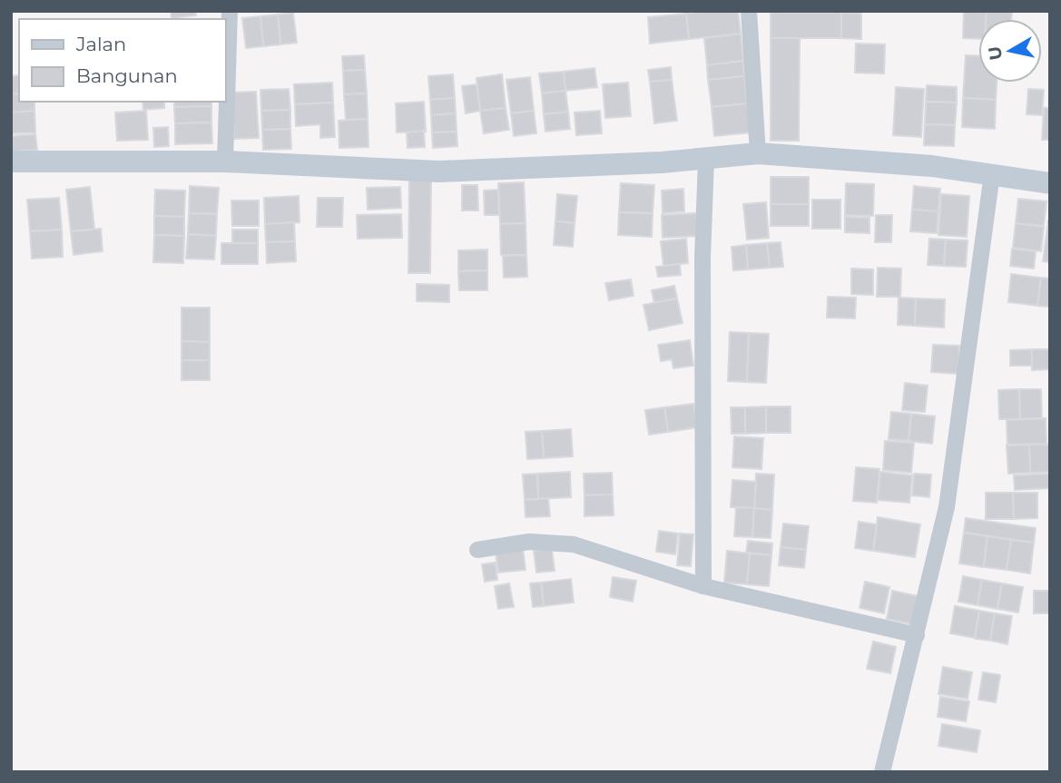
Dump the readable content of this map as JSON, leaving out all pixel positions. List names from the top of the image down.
{
  "legend": ["Jalan", "Bangunan"],
  "north": "left"
}
